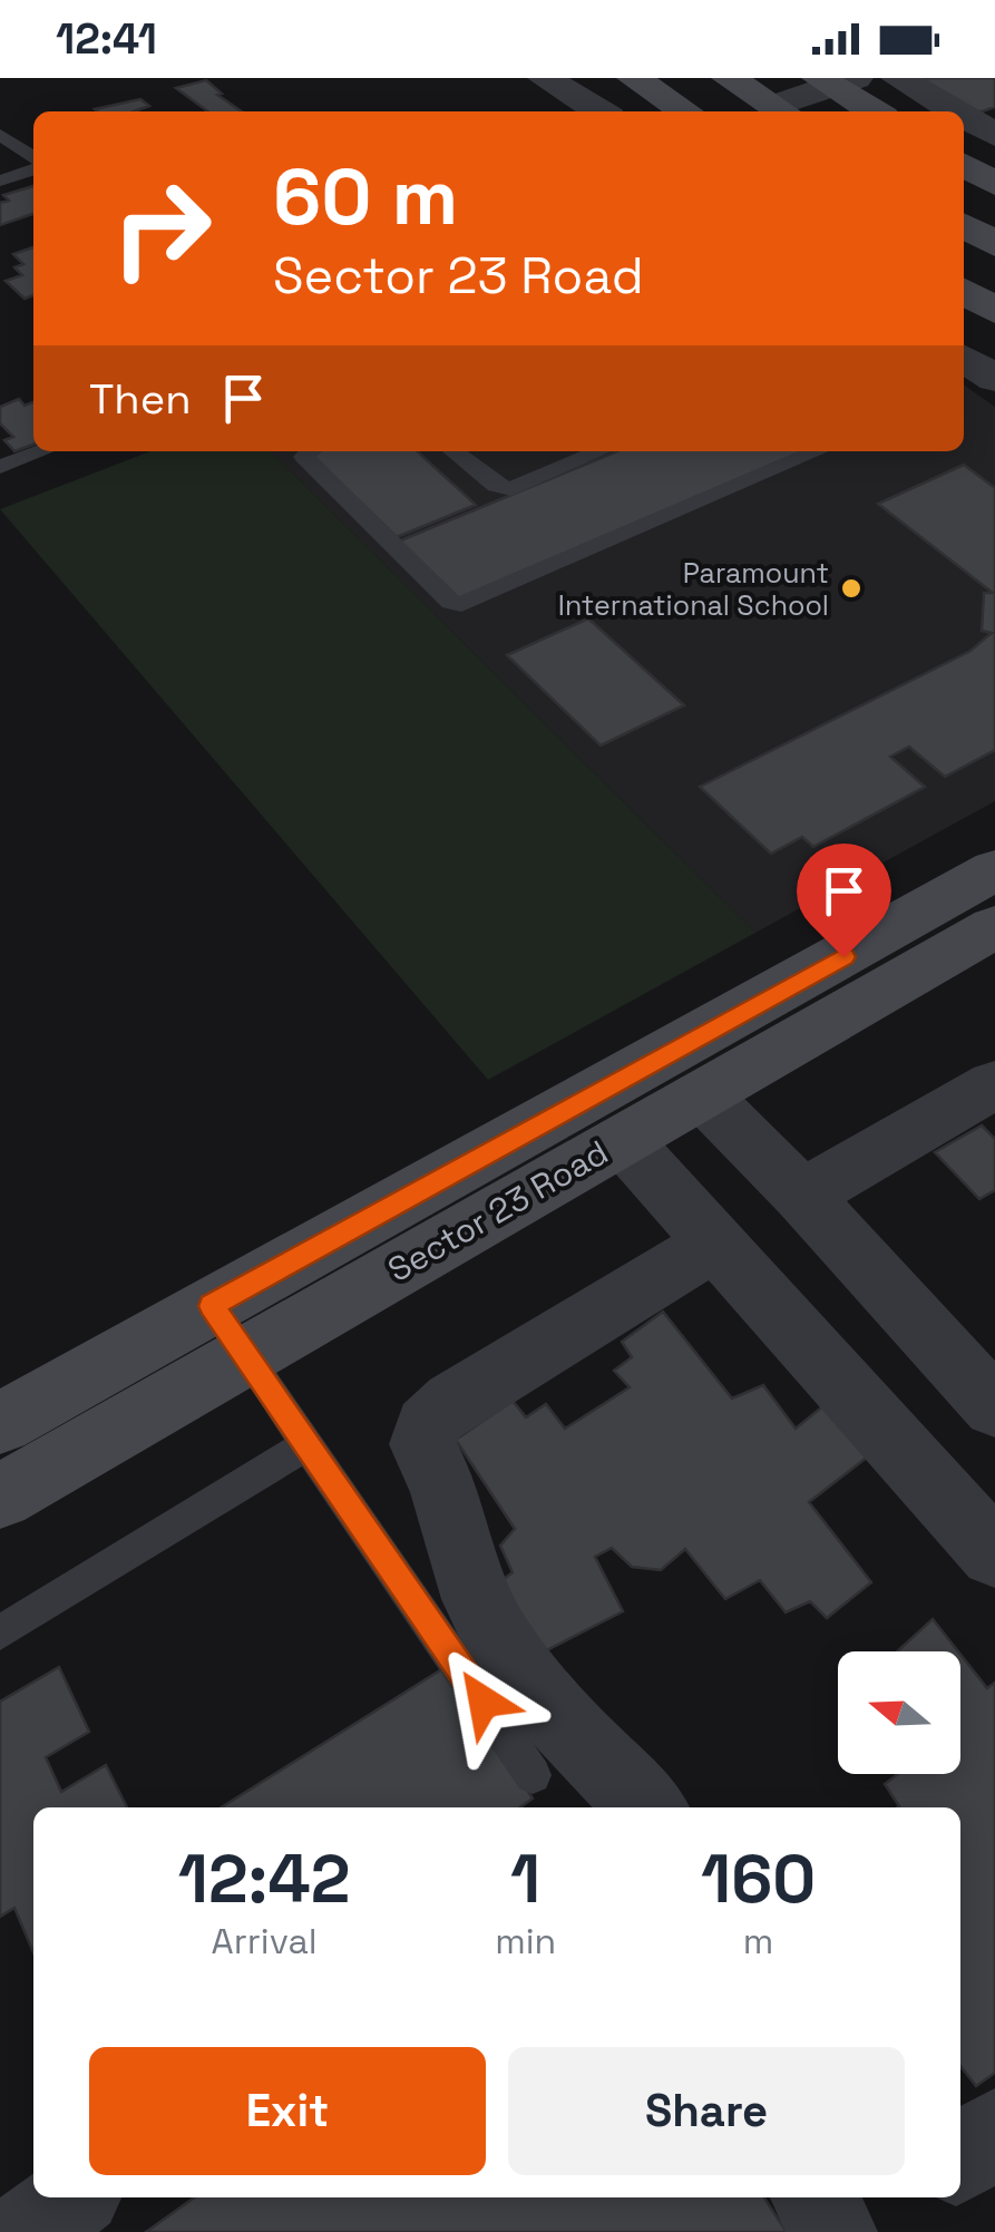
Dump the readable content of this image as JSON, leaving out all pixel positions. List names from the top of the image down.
{
  "streets": {
    "street": ["Sector 23 Road"]
  },
  "places": ["Paramount International School"],
  "north": "left",
  "page": {
    "status": "12:41",
    "turn": ["60 m", "Sector 23 Road"],
    "then": "Then",
    "eta": [
      "12:42",
      "Arrival",
      "1",
      "min",
      "160",
      "m"
    ],
    "buttons": ["Exit", "Share"]
  }
}
